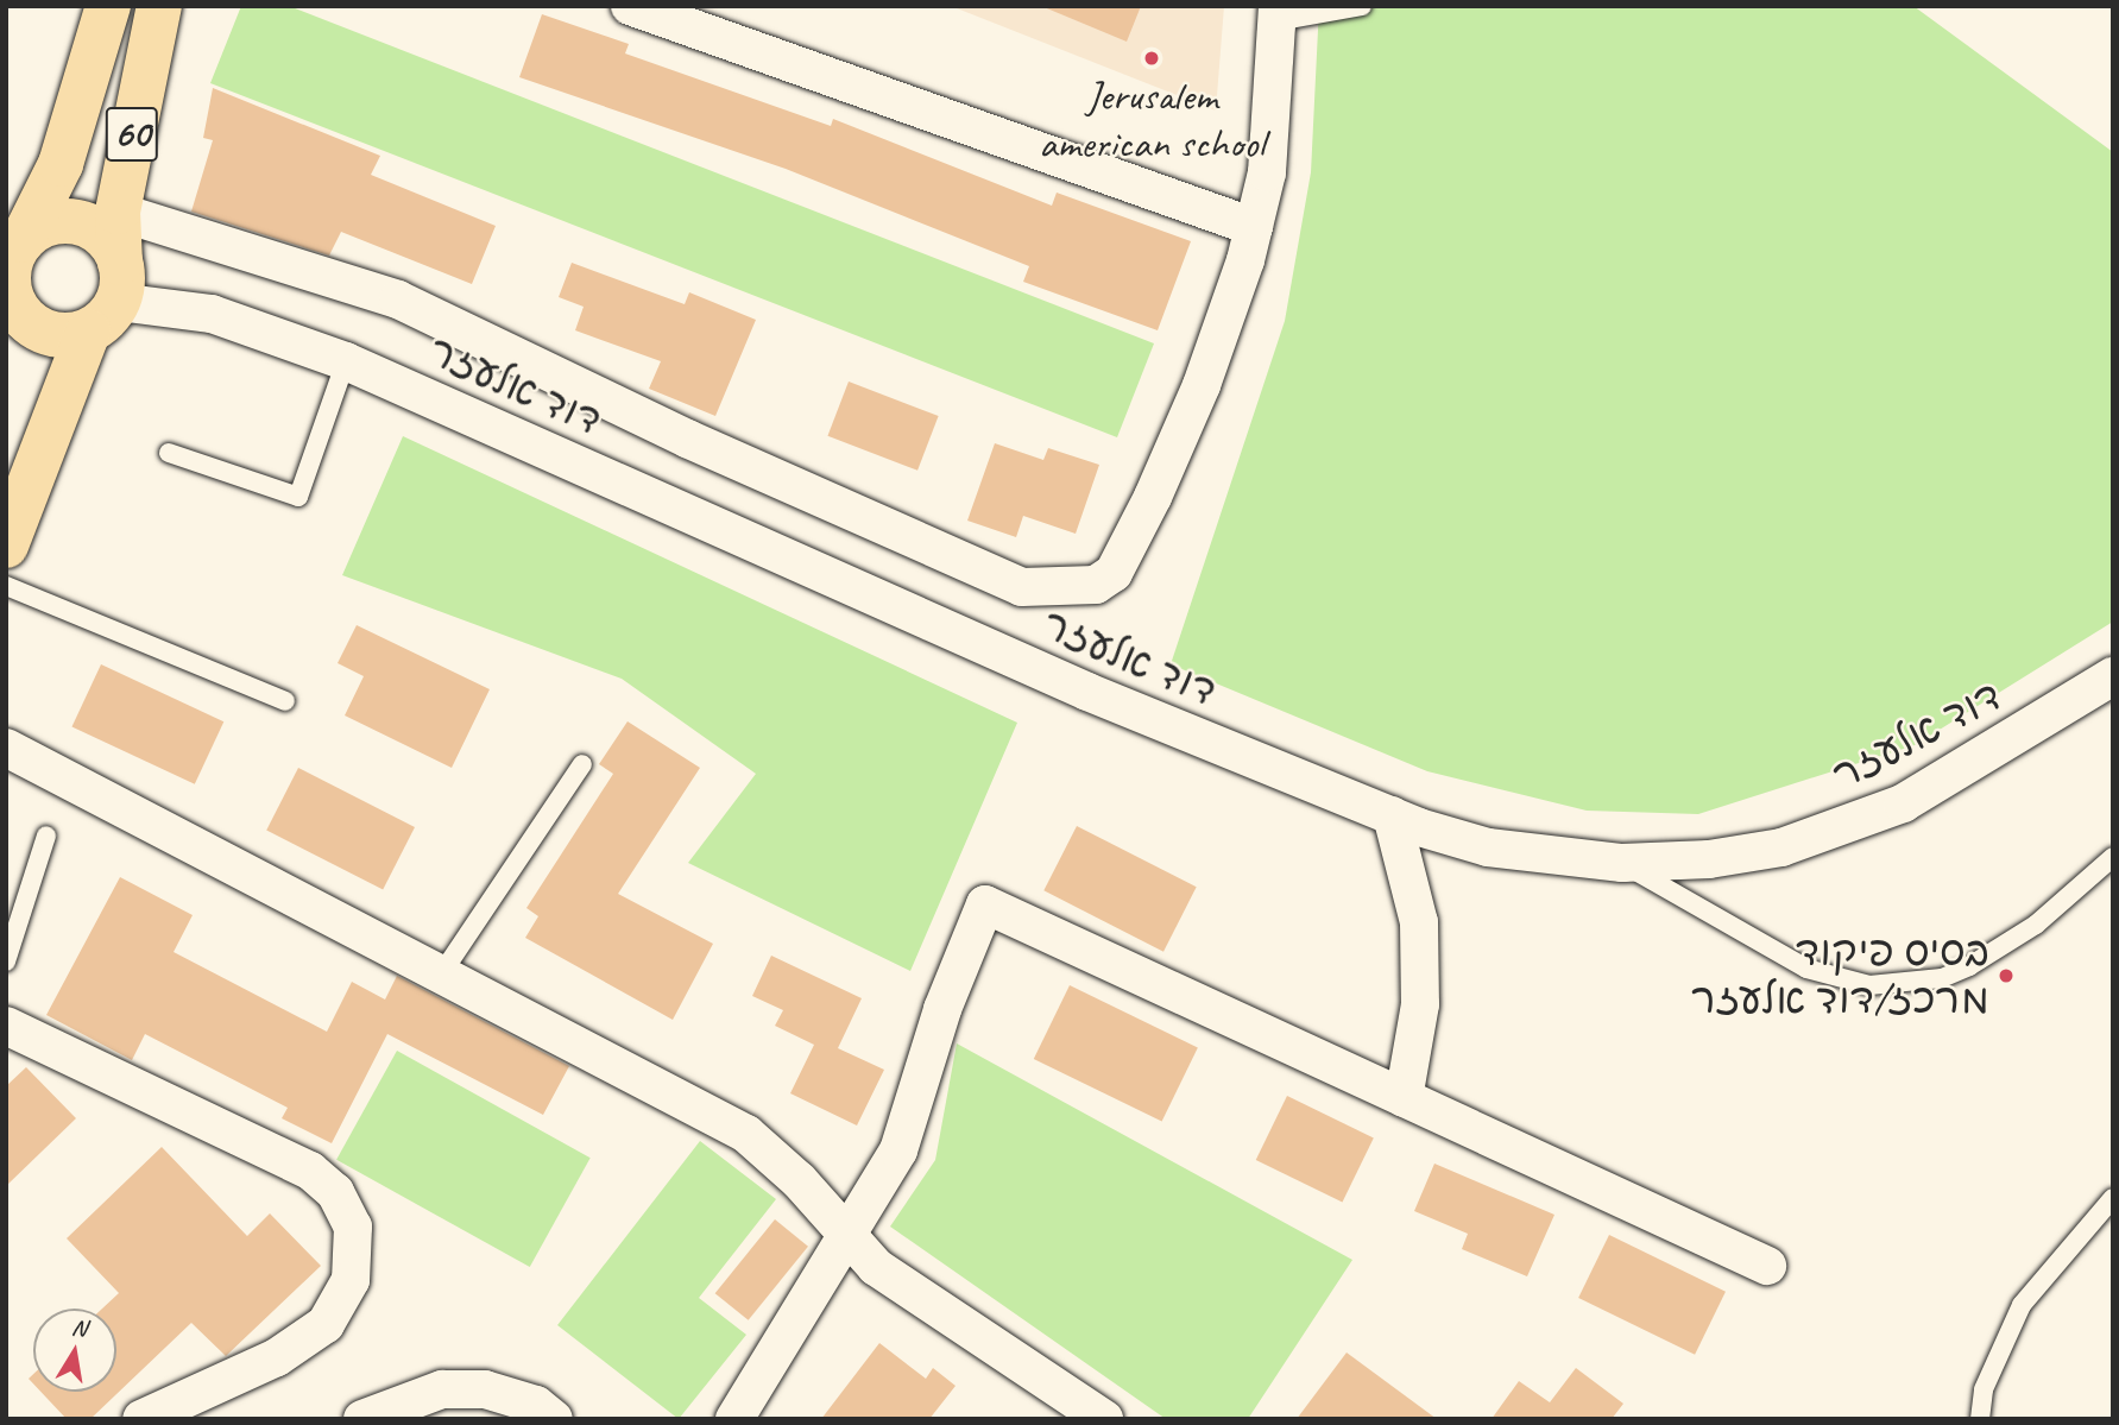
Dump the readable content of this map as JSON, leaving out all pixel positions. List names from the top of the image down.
{
  "streets": {
    "highway": ["60"],
    "street": ["דוד אלעזר"]
  },
  "crossings": [
    ["60", "דוד אלעזר"]
  ],
  "places": ["Jerusalem american school", "בסיס פיקוד מרכז/דוד אלעזר"],
  "north": "top"
}
